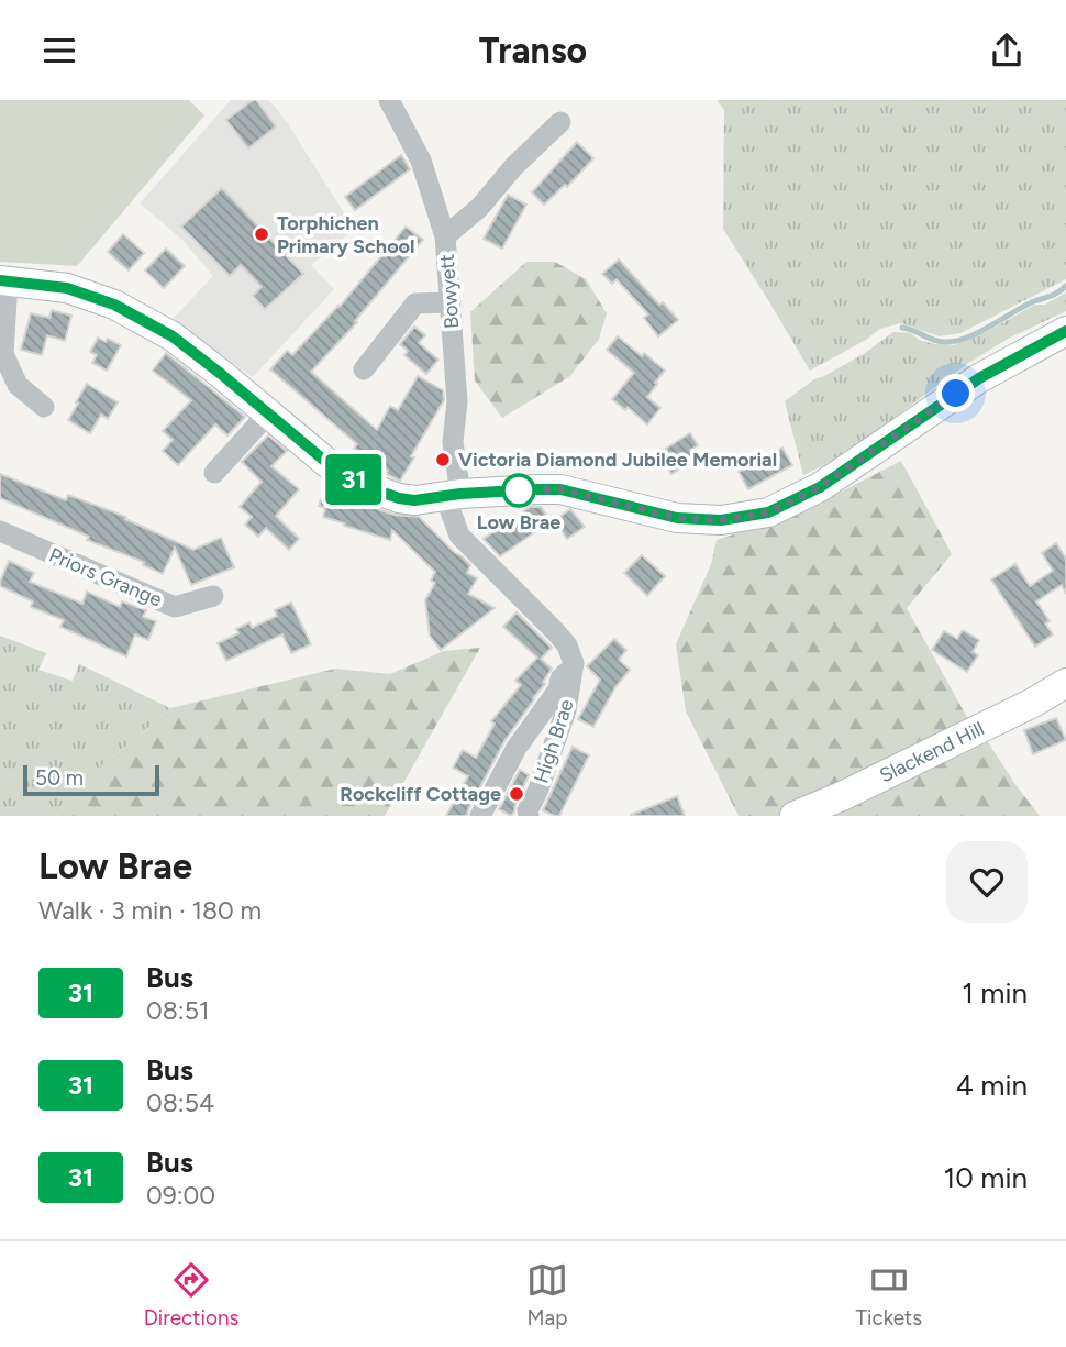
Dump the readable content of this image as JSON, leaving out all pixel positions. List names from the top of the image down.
{
  "streets": {
    "main road": ["Slackend Hill"],
    "street": ["Bowyett", "Priors Grange", "High Brae"]
  },
  "places": [
    "Torphichen Primary School",
    "Victoria Diamond Jubilee Memorial",
    "Low Brae",
    "Rockcliff Cottage"
  ],
  "lines": ["bus line 31"],
  "scale_bar": "50 m",
  "page": {
    "header": "Transo",
    "on_map": "31",
    "scale": "50 m",
    "heading": ["Low Brae", "Walk · 3 min · 180 m"],
    "list": [
      {
        "mark": "31",
        "name": "Bus",
        "note": "08:51",
        "value": "1 min"
      },
      {
        "mark": "31",
        "name": "Bus",
        "note": "08:54",
        "value": "4 min"
      },
      {
        "mark": "31",
        "name": "Bus",
        "note": "09:00",
        "value": "10 min"
      }
    ],
    "tabs": ["Directions", "Map", "Tickets"]
  }
}
